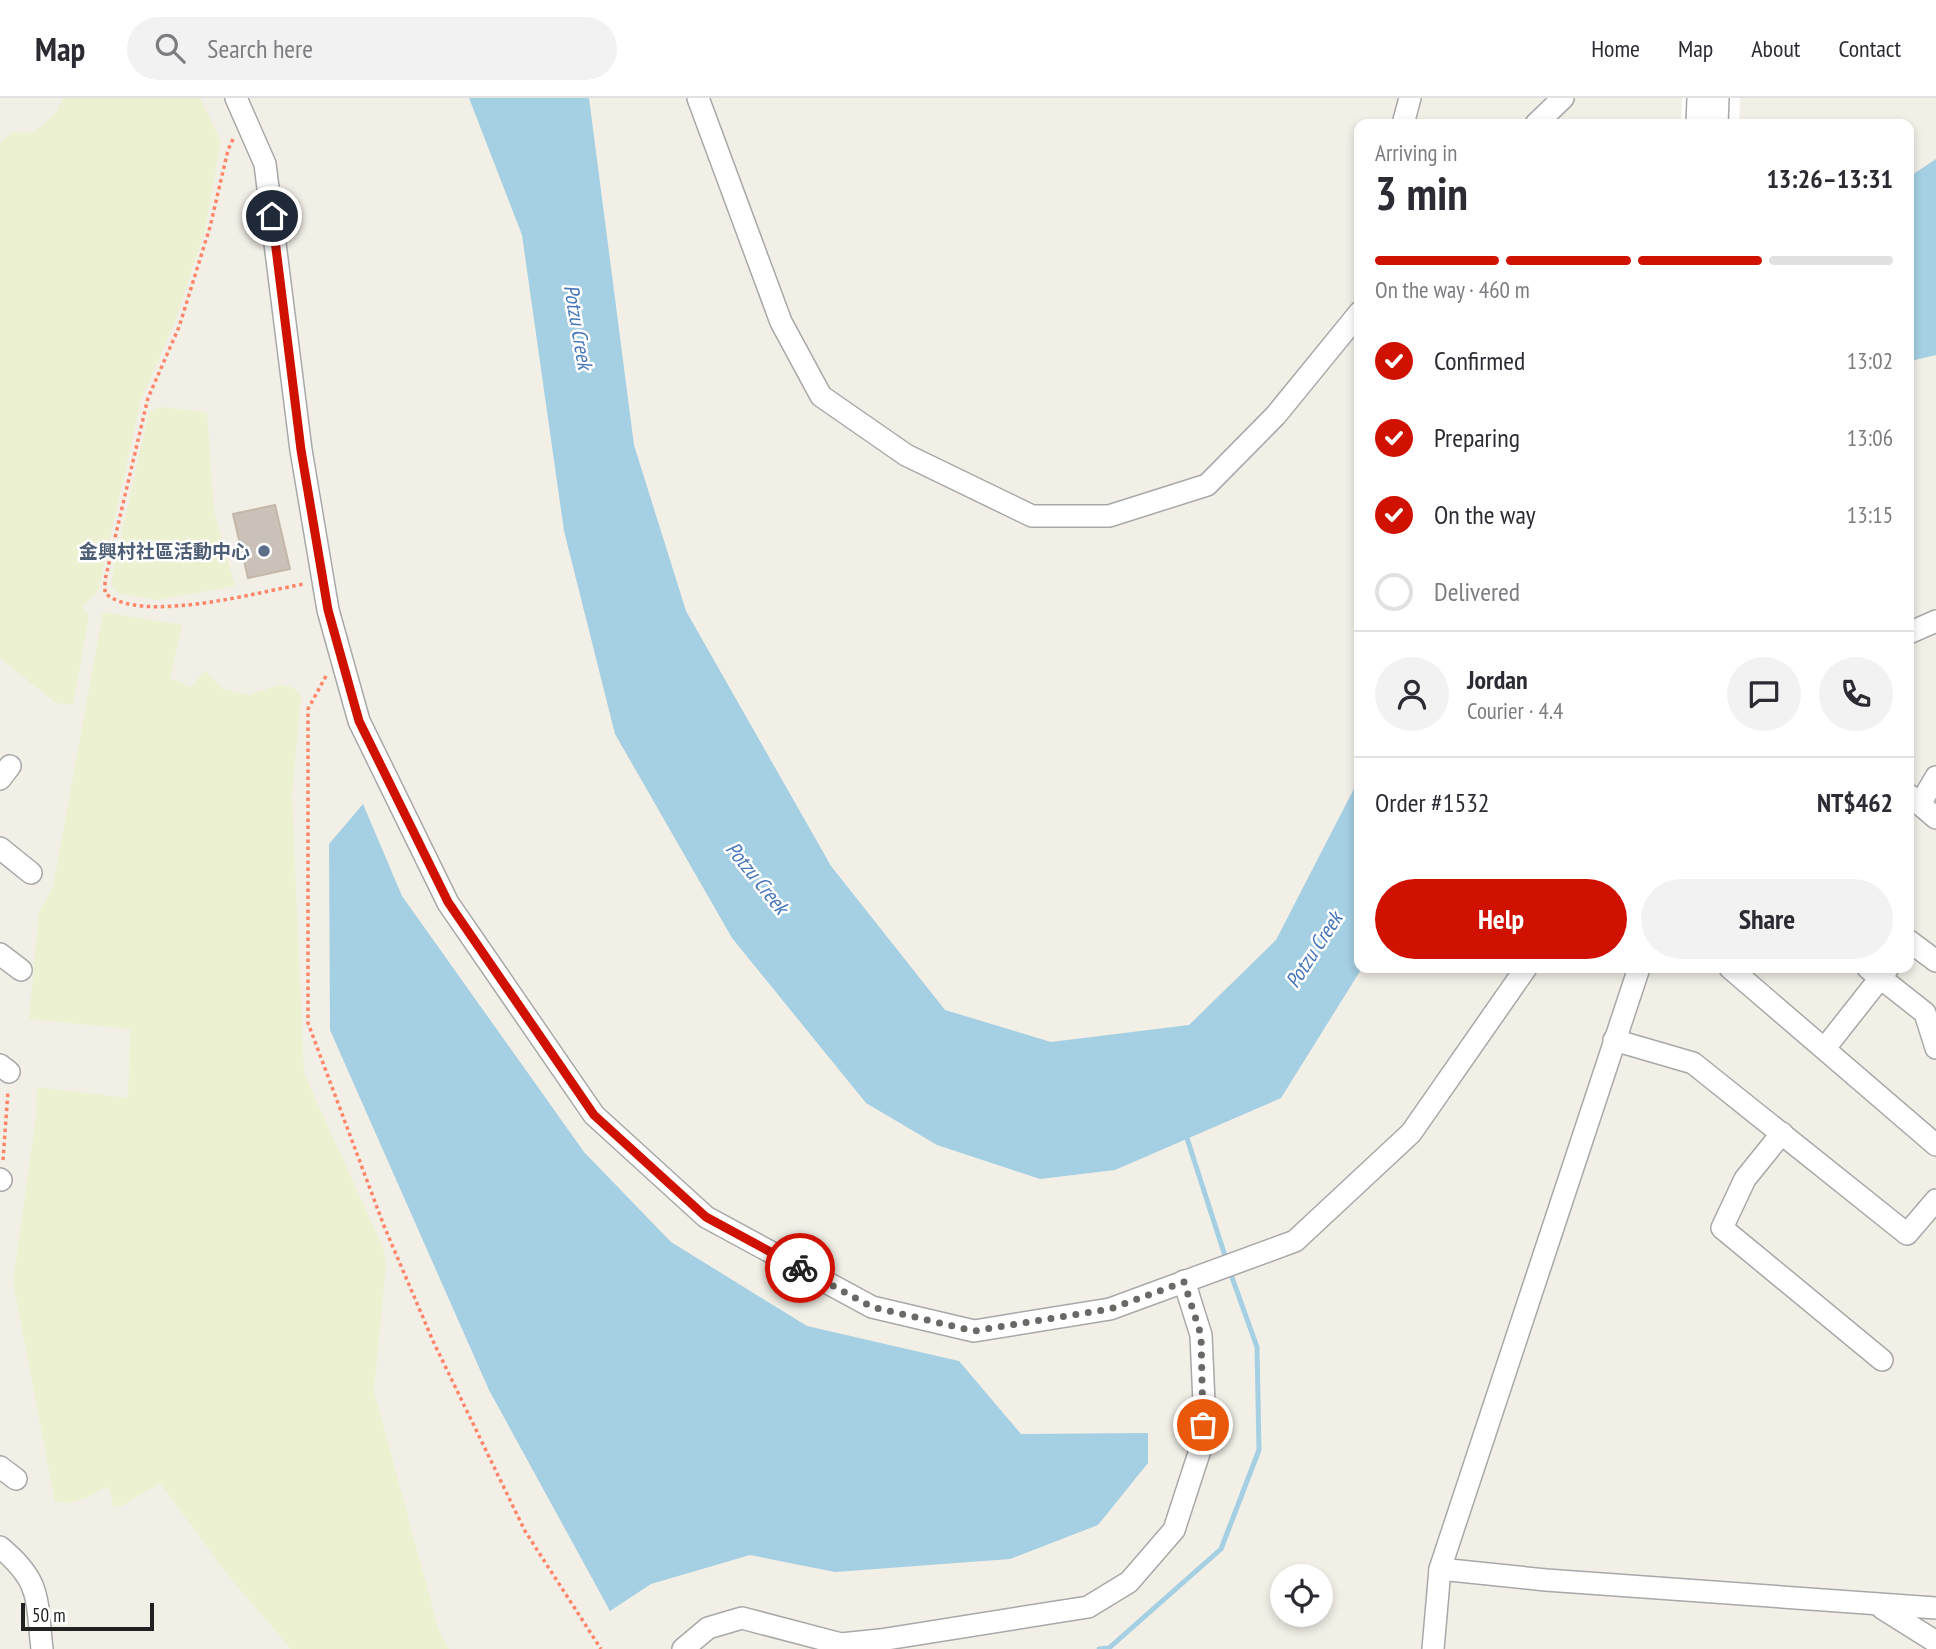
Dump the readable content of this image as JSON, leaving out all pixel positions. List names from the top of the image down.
{
  "water": ["Potzu Creek"],
  "places": ["金興村社區活動中心"],
  "scale_bar": "50 m",
  "page": {
    "header": "Map",
    "search": "Search here",
    "nav": [
      "Home",
      "Map",
      "About",
      "Contact"
    ],
    "heading": ["3 min", "Arriving in", "13:26–13:31"],
    "panel": [
      "Jordan",
      "Courier · 4.4",
      "Order #1532",
      "NT$462"
    ],
    "bar": "On the way · 460 m",
    "list": [
      ["Confirmed", "13:02"],
      ["Preparing", "13:06"],
      ["On the way", "13:15"],
      "Delivered"
    ],
    "buttons": ["Help", "Share"],
    "scale": "50 m"
  }
}
